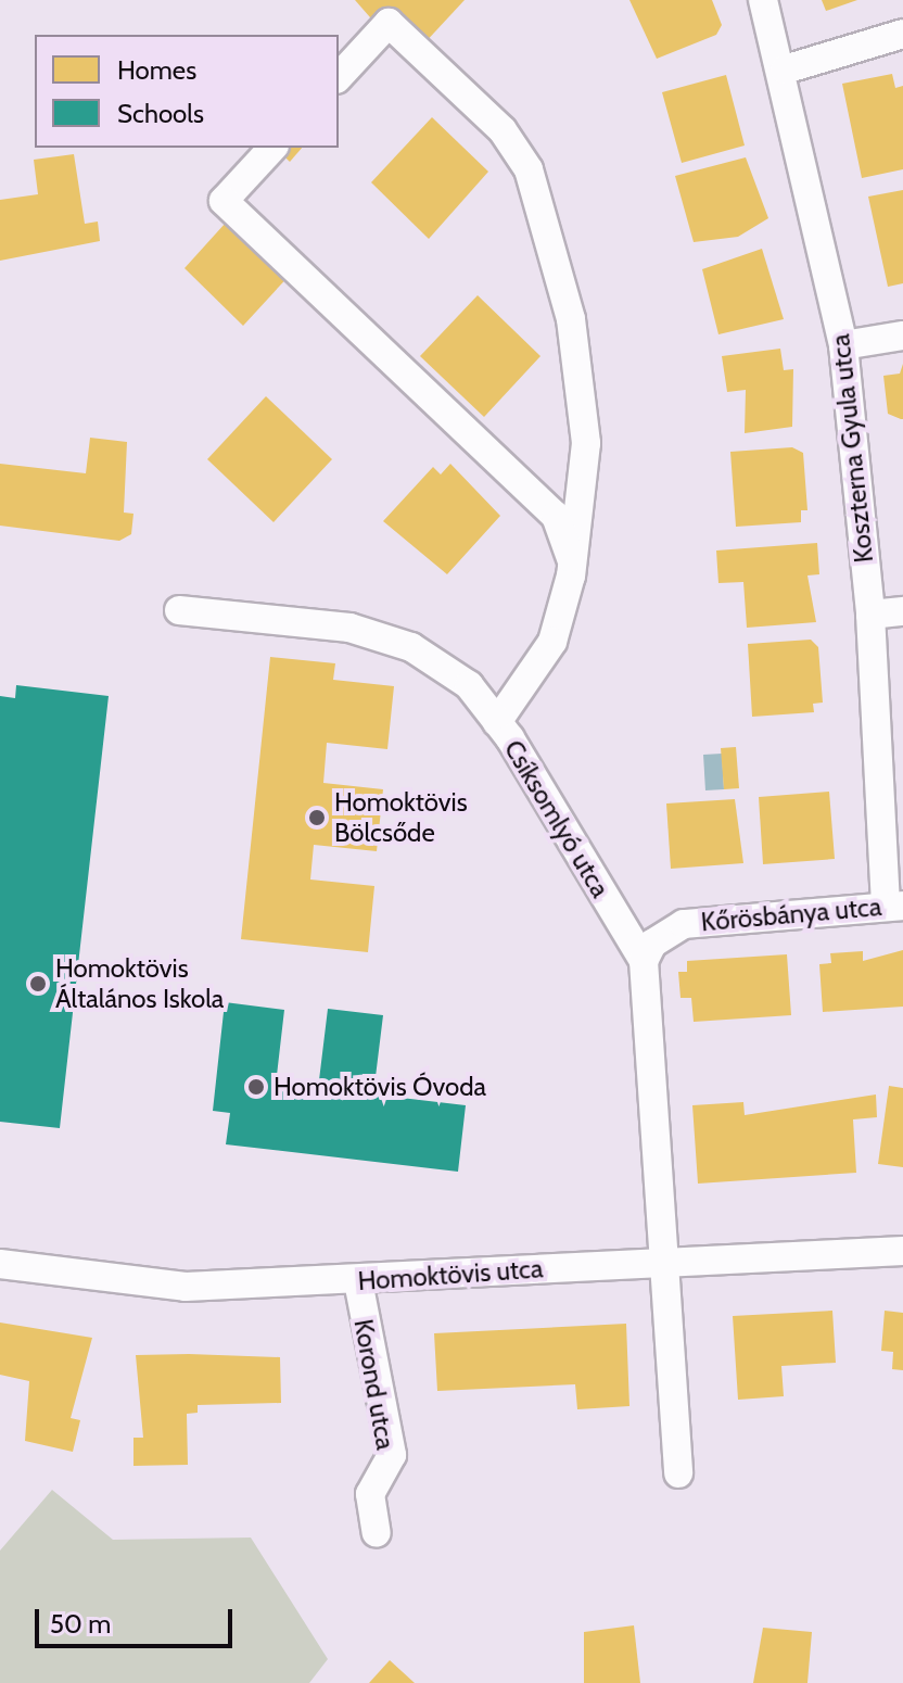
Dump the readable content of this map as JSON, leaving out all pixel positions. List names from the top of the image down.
{
  "streets": {
    "street": [
      "Koszterna Gyula utca",
      "Csíksomlyó utca",
      "Kőrösbánya utca",
      "Homoktövis utca",
      "Korond utca"
    ]
  },
  "crossings": [
    ["Koszterna Gyula utca", "Kőrösbánya utca"],
    ["Csíksomlyó utca", "Kőrösbánya utca"],
    ["Csíksomlyó utca", "Homoktövis utca"],
    ["Homoktövis utca", "Korond utca"]
  ],
  "places": ["Homoktövis Bölcsőde", "Homoktövis Általános Iskola", "Homoktövis Óvoda"],
  "legend": ["Homes", "Schools"],
  "scale_bar": "50 m"
}
